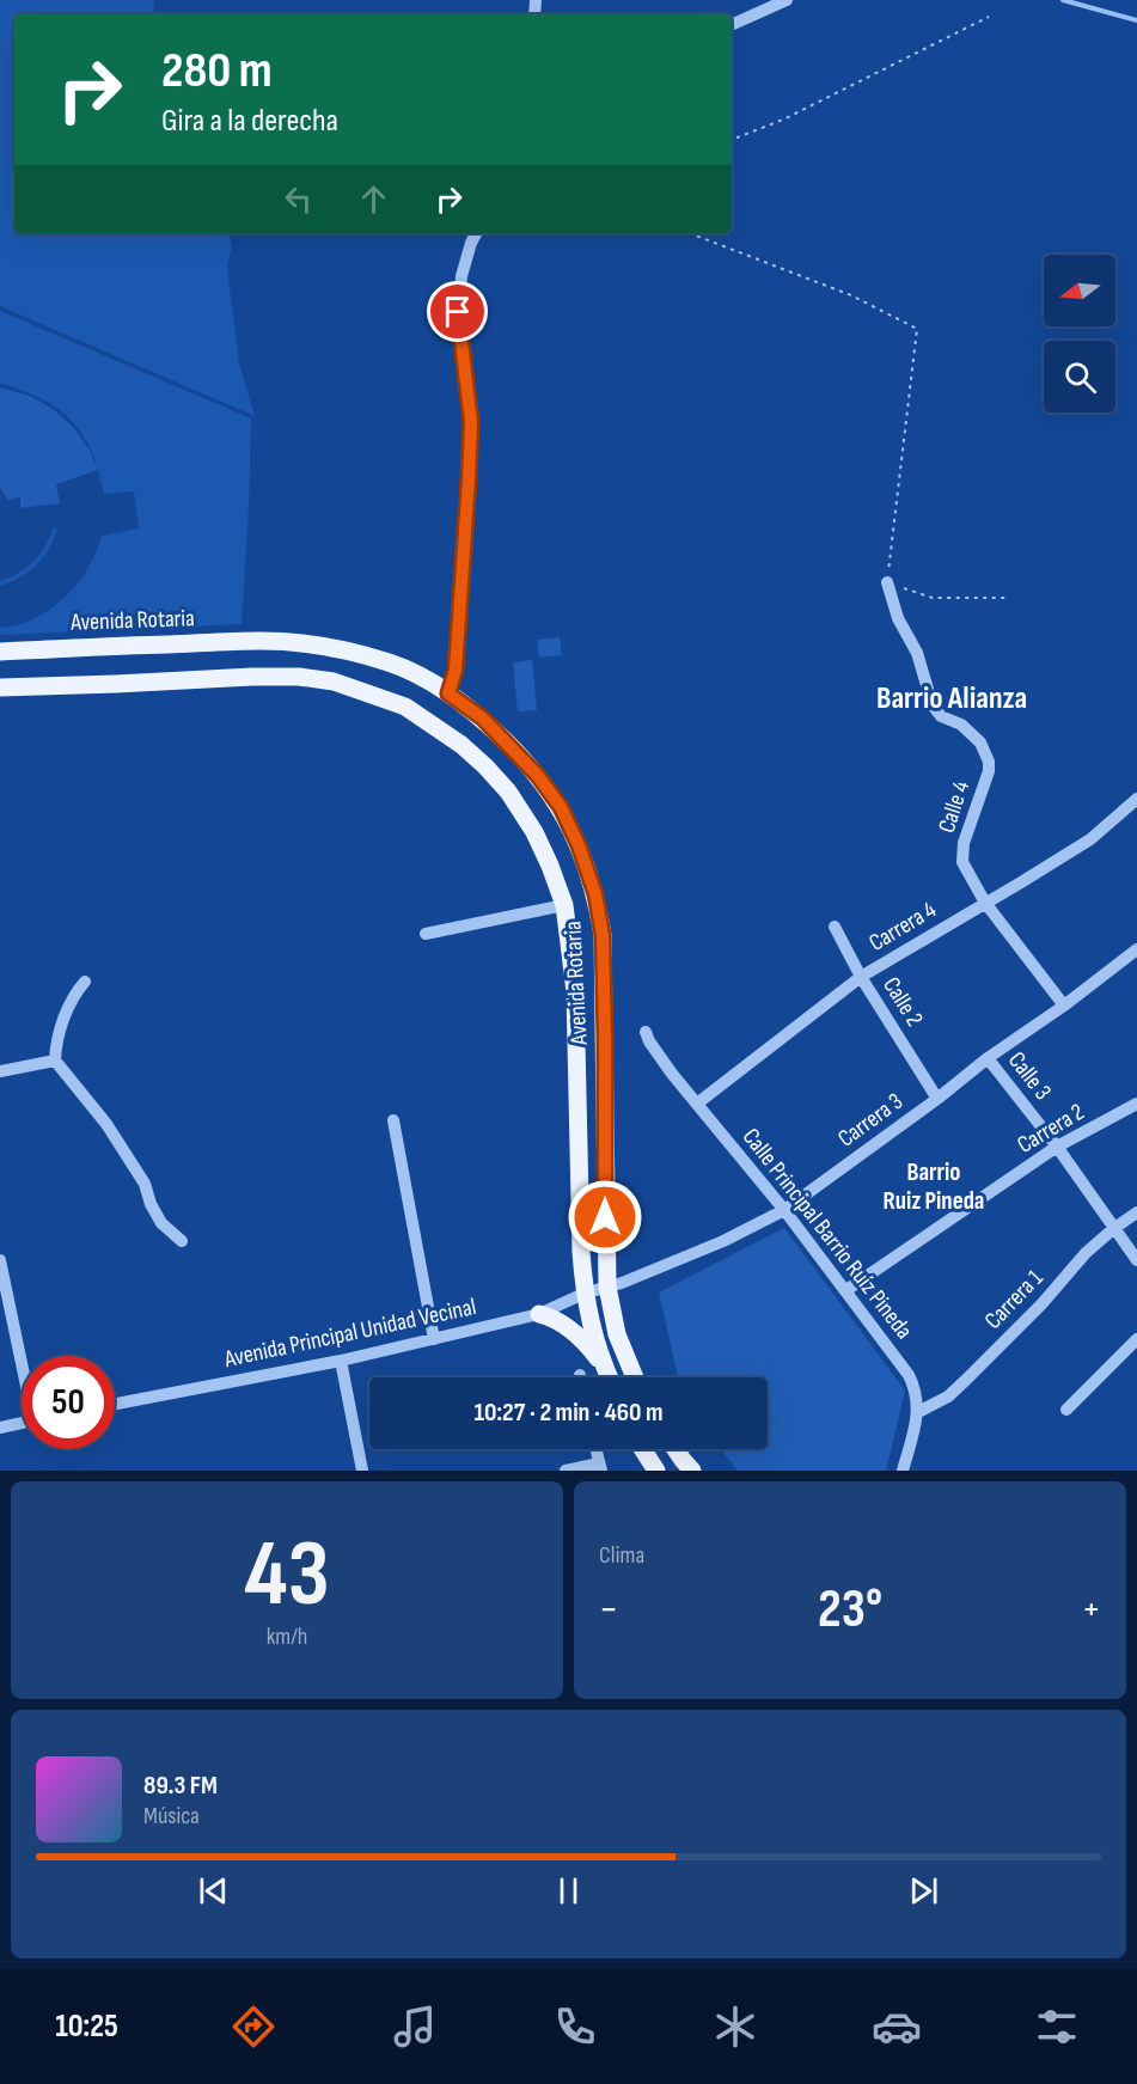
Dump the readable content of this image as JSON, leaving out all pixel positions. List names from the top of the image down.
{
  "streets": {
    "main road": ["Avenida Rotaria"],
    "street": [
      "Calle 4",
      "Carrera 4",
      "Calle 2",
      "Calle 3",
      "Carrera 3",
      "Carrera 2",
      "Calle Principal Barrio Ruíz Pineda",
      "Carrera 1",
      "Avenida Principal Unidad Vecinal"
    ]
  },
  "crossings": [
    ["Avenida Rotaria", "Carrera 3"],
    ["Avenida Rotaria", "Avenida Principal Unidad Vecinal"],
    ["Calle 4", "Carrera 4"],
    ["Calle 4", "Carrera 3"],
    ["Carrera 4", "Calle 2"],
    ["Carrera 4", "Calle Principal Barrio Ruíz Pineda"],
    ["Calle 2", "Carrera 3"],
    ["Calle 3", "Carrera 3"],
    ["Calle 3", "Carrera 2"],
    ["Calle 3", "Carrera 1"],
    ["Carrera 3", "Calle Principal Barrio Ruíz Pineda"],
    ["Carrera 3", "Avenida Principal Unidad Vecinal"],
    ["Carrera 2", "Calle Principal Barrio Ruíz Pineda"],
    ["Calle Principal Barrio Ruíz Pineda", "Carrera 1"]
  ],
  "districts": ["Barrio Alianza", "Barrio Ruiz Pineda"],
  "north": "left",
  "page": {
    "turn": ["280 m", "Gira a la derecha"],
    "limit": "50",
    "trip": "10:27 · 2 min · 460 m",
    "tile": [
      ["43", "km/h"],
      "Clima"
    ],
    "heat": ["−", "23°", "+"],
    "song": ["89.3 FM", "Música"],
    "tabs": "10:25"
  }
}
